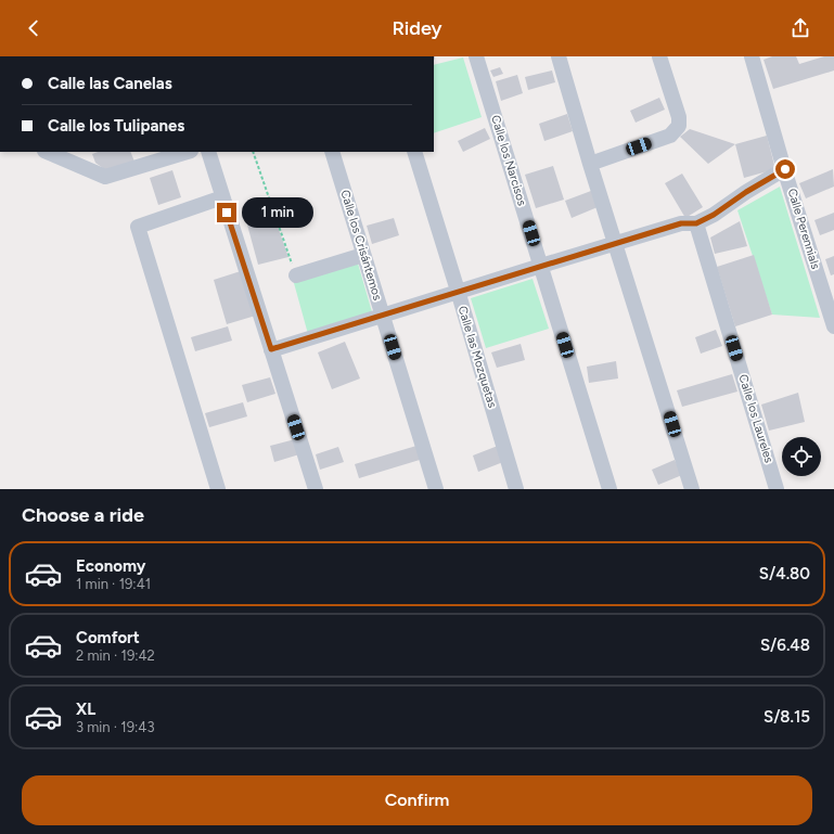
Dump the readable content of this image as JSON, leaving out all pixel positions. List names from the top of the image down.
{
  "streets": {
    "street": [
      "Calle los Narcisos",
      "Calle Perennials",
      "Calle los Crisántemos",
      "Calle las Mozquetas",
      "Calle los Laureles"
    ]
  },
  "page": {
    "header": "Ridey",
    "banner": ["Calle las Canelas", "Calle los Tulipanes"],
    "bubble": "1 min",
    "heading": "Choose a ride",
    "list": [
      {
        "name": "Economy",
        "note": "1 min · 19:41",
        "value": "S/4.80"
      },
      {
        "name": "Comfort",
        "note": "2 min · 19:42",
        "value": "S/6.48"
      },
      {
        "name": "XL",
        "note": "3 min · 19:43",
        "value": "S/8.15"
      }
    ],
    "buttons": "Confirm"
  }
}
